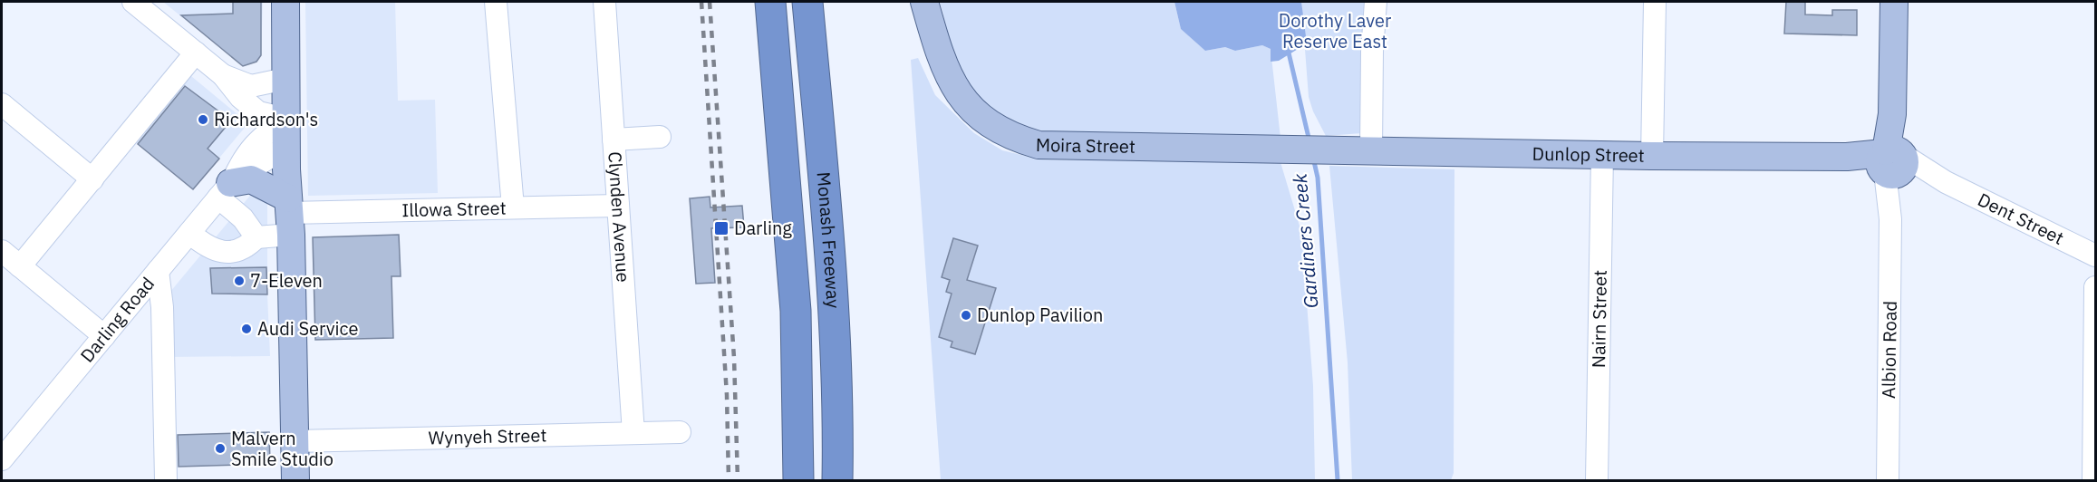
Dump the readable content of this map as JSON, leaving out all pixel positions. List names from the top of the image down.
{
  "streets": {
    "highway": ["Monash Freeway"],
    "main road": ["Moira Street", "Dunlop Street", "Albion Road"],
    "street": [
      "Illowa Street",
      "Clynden Avenue",
      "Dent Street",
      "Nairn Street",
      "Darling Road",
      "Wynyeh Street"
    ]
  },
  "crossings": [
    ["Moira Street", "Dunlop Street"],
    ["Dunlop Street", "Dent Street"],
    ["Dunlop Street", "Nairn Street"],
    ["Dunlop Street", "Albion Road"],
    ["Illowa Street", "Clynden Avenue"],
    ["Clynden Avenue", "Wynyeh Street"],
    ["Dent Street", "Albion Road"]
  ],
  "water": ["Gardiners Creek"],
  "parks": ["Dorothy Laver Reserve East"],
  "places": {
    "other": [
      "Richardson's",
      "7-Eleven",
      "Dunlop Pavilion",
      "Audi Service",
      "Malvern Smile Studio"
    ],
    "transit": ["Darling"]
  }
}
